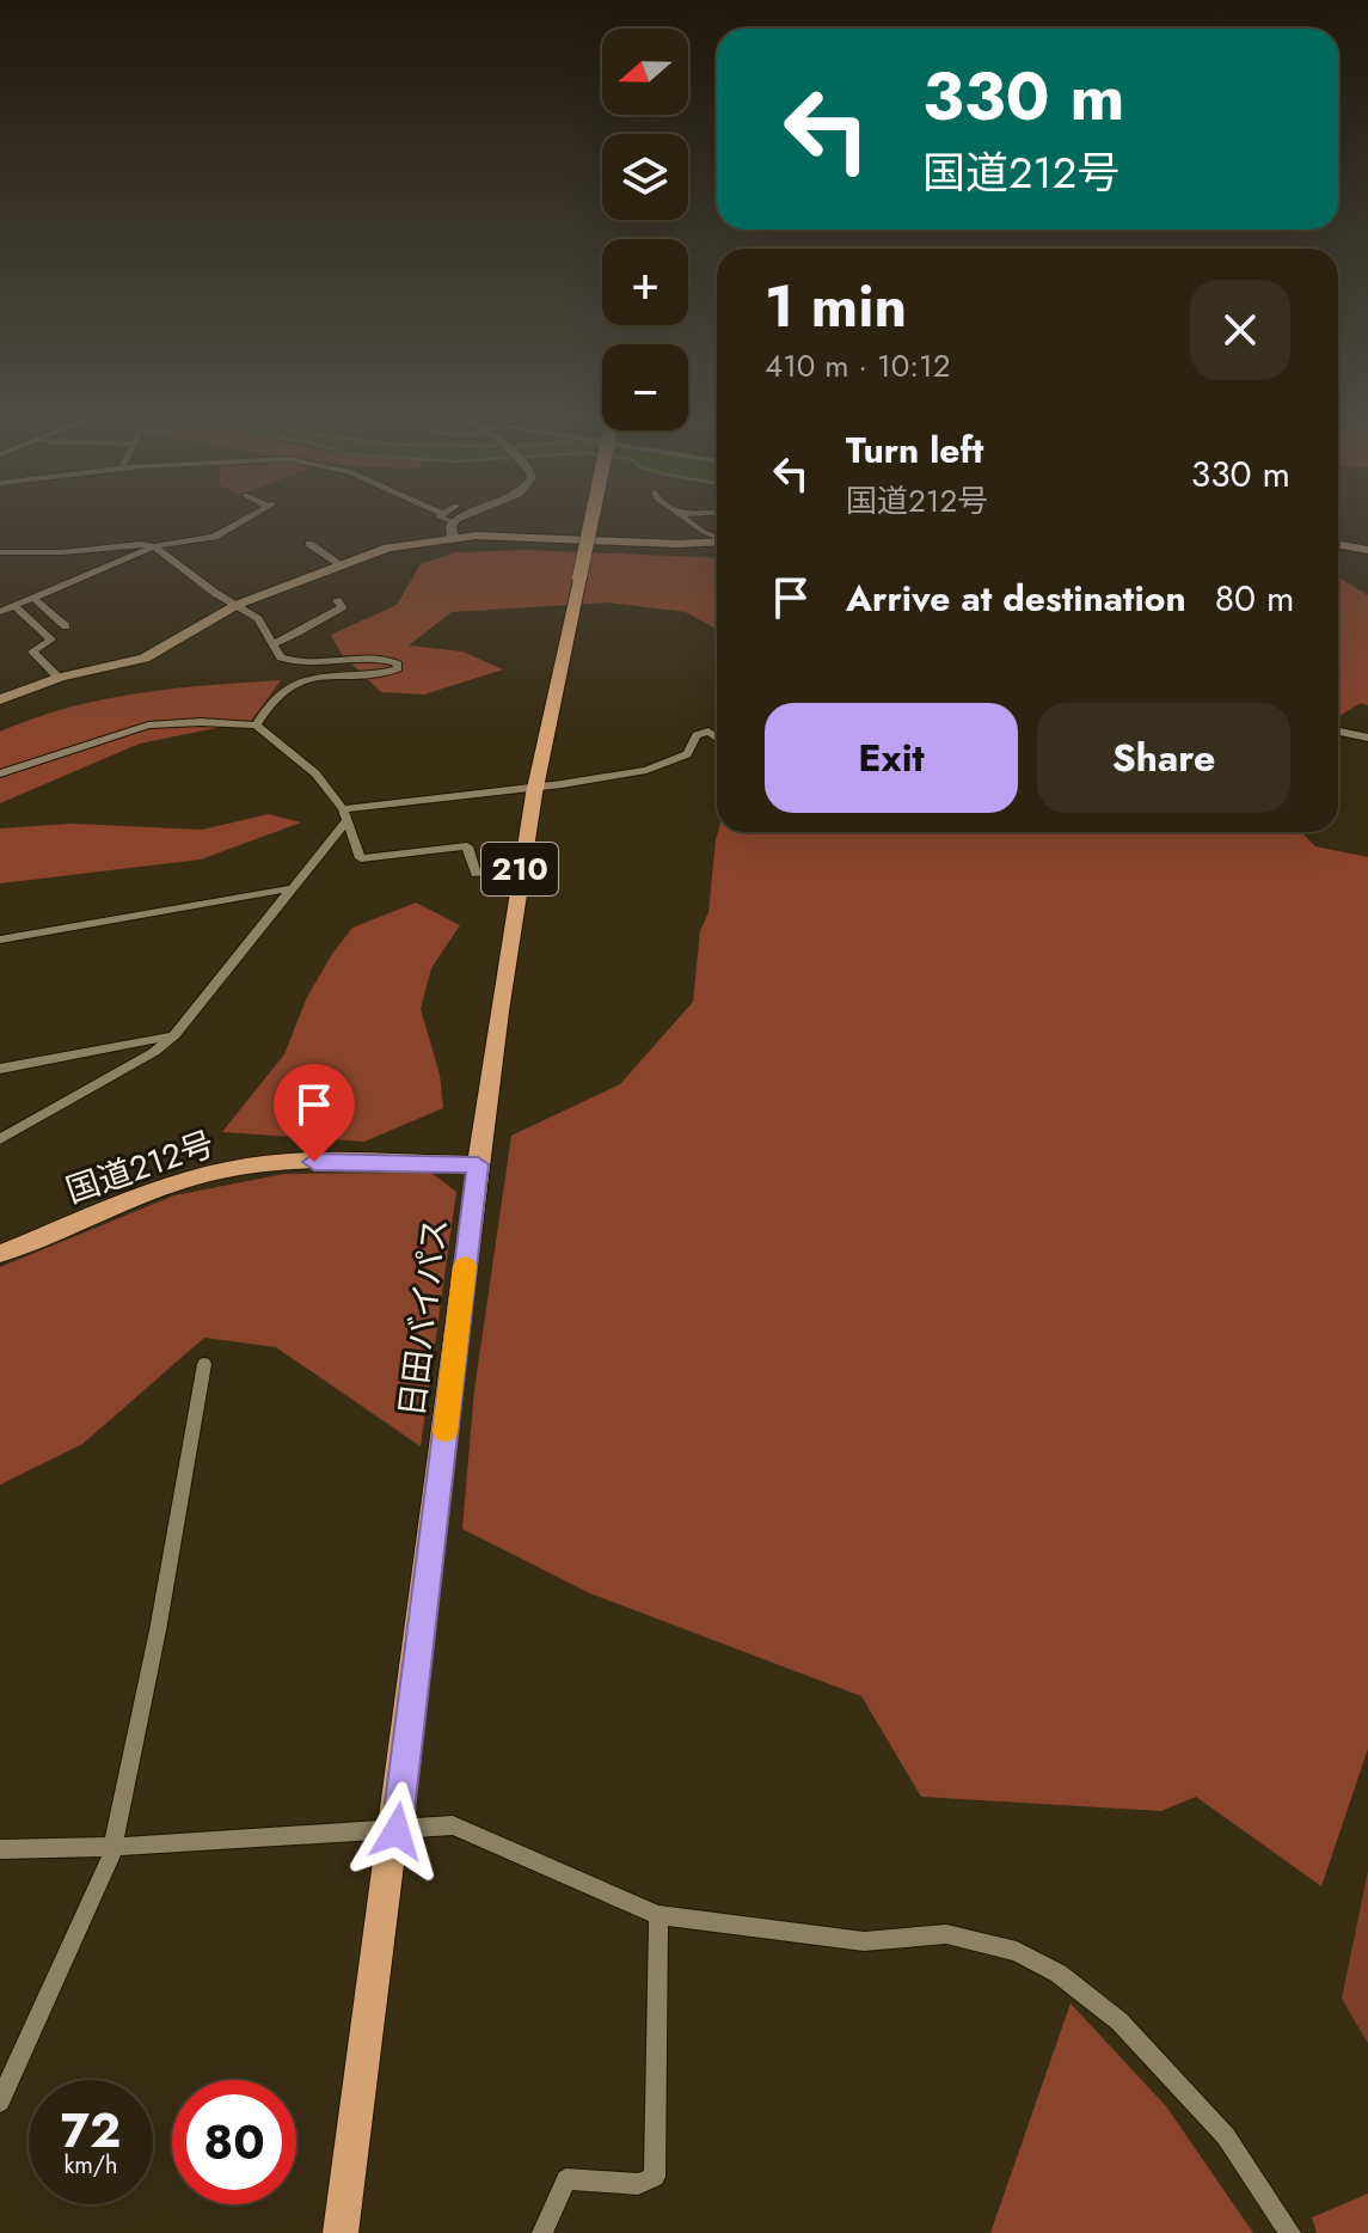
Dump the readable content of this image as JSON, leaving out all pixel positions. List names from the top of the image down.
{
  "streets": {
    "highway": ["210", "国道212号", "日田バイパス"]
  },
  "crossings": [
    ["国道212号", "日田バイパス"]
  ],
  "north": "left",
  "page": {
    "map_buttons": ["+", "−"],
    "turn": ["330 m", "国道212号"],
    "heading": ["1 min", "410 m · 10:12"],
    "list": [
      {
        "name": "Turn left",
        "note": "国道212号",
        "value": "330 m"
      },
      {
        "name": "Arrive at destination",
        "value": "80 m"
      }
    ],
    "buttons": ["Exit", "Share"],
    "speed": "72 km/h",
    "limit": "80"
  }
}
